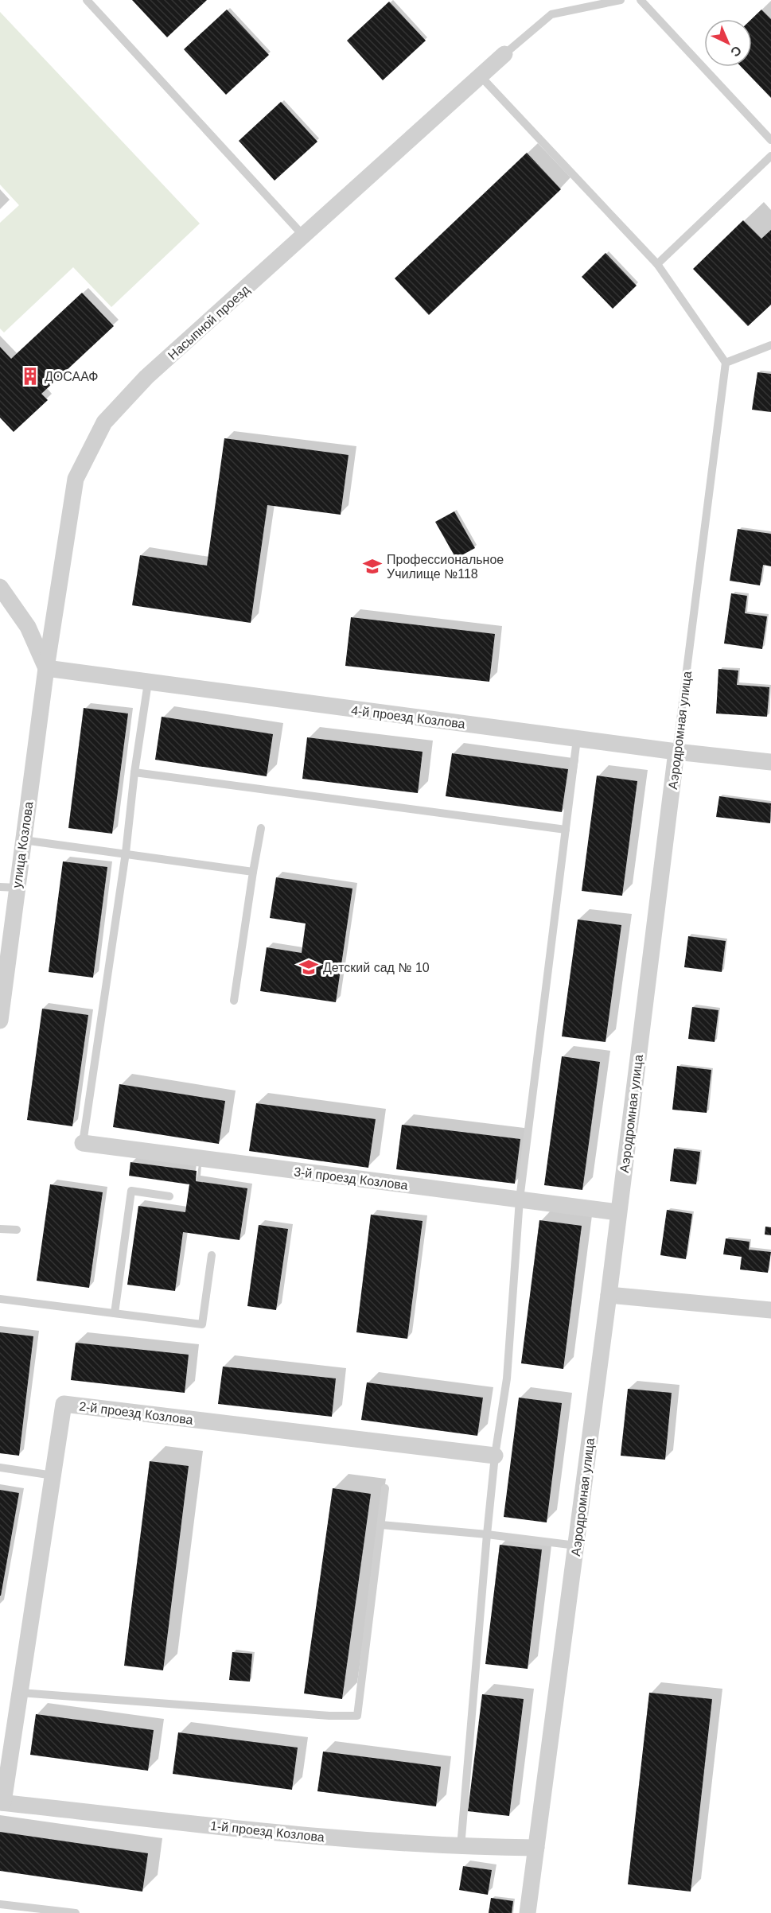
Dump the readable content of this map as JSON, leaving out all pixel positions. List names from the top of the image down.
{
  "streets": {
    "street": [
      "Насыпной проезд",
      "4-й проезд Козлова",
      "Аэродромная улица",
      "улица Козлова",
      "3-й проезд Козлова",
      "2-й проезд Козлова",
      "1-й проезд Козлова"
    ]
  },
  "crossings": [
    ["Насыпной проезд", "4-й проезд Козлова"],
    ["Насыпной проезд", "улица Козлова"],
    ["4-й проезд Козлова", "Аэродромная улица"],
    ["4-й проезд Козлова", "улица Козлова"],
    ["Аэродромная улица", "3-й проезд Козлова"],
    ["Аэродромная улица", "1-й проезд Козлова"],
    ["2-й проезд Козлова", "1-й проезд Козлова"]
  ],
  "places": {
    "building": ["ДОСААФ"],
    "school or university": ["Профессиональное Училище №118", "Детский сад № 10"]
  },
  "north": "bottom right"
}
